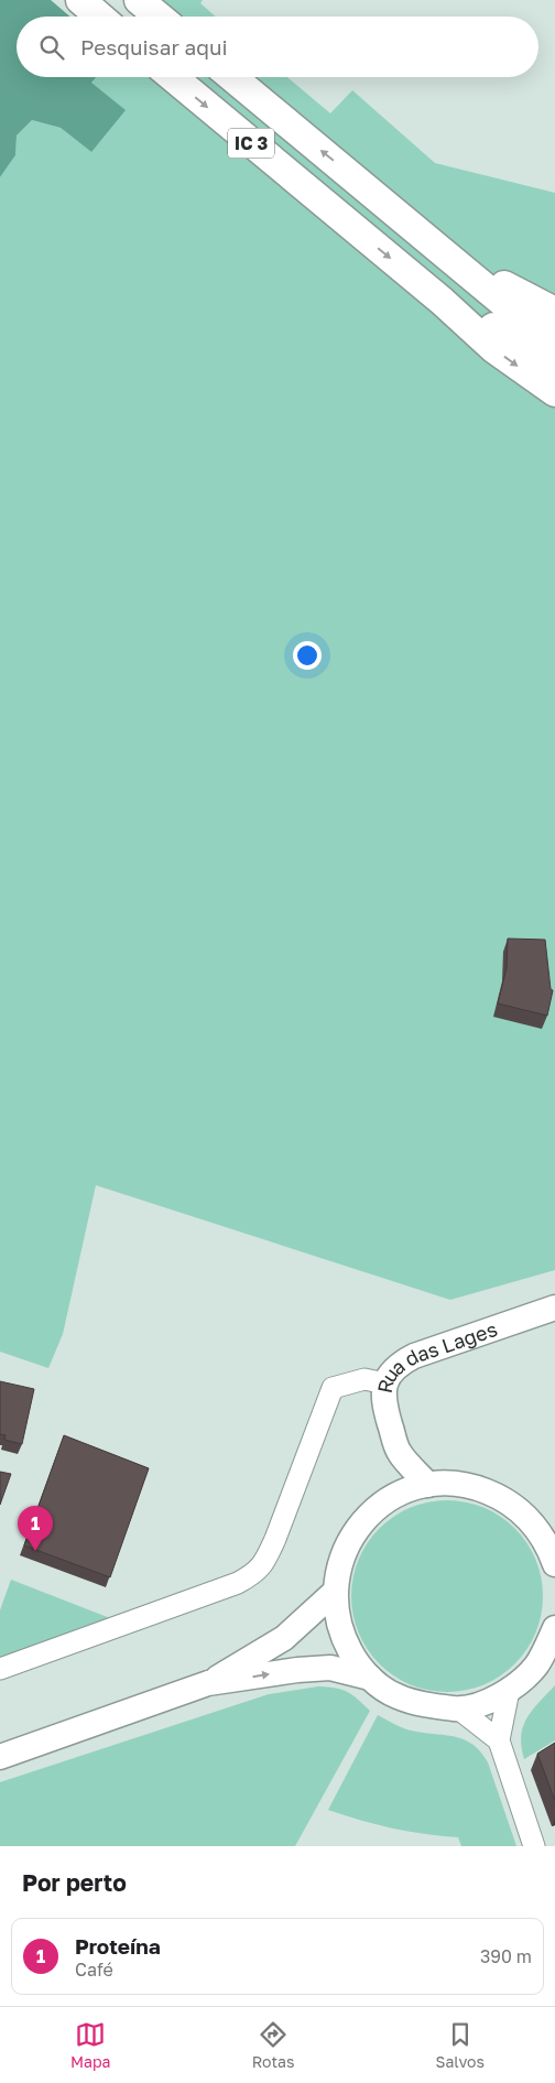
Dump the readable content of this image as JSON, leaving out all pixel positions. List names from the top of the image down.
{
  "streets": {
    "highway": ["IC 3"],
    "main road": ["Rua das Lages"]
  },
  "page": {
    "search": "Pesquisar aqui",
    "pins": "1",
    "heading": "Por perto",
    "list": [
      {
        "mark": "1",
        "name": "Proteína",
        "note": "Café",
        "value": "390 m"
      }
    ],
    "nav": ["Mapa", "Rotas", "Salvos"]
  }
}
